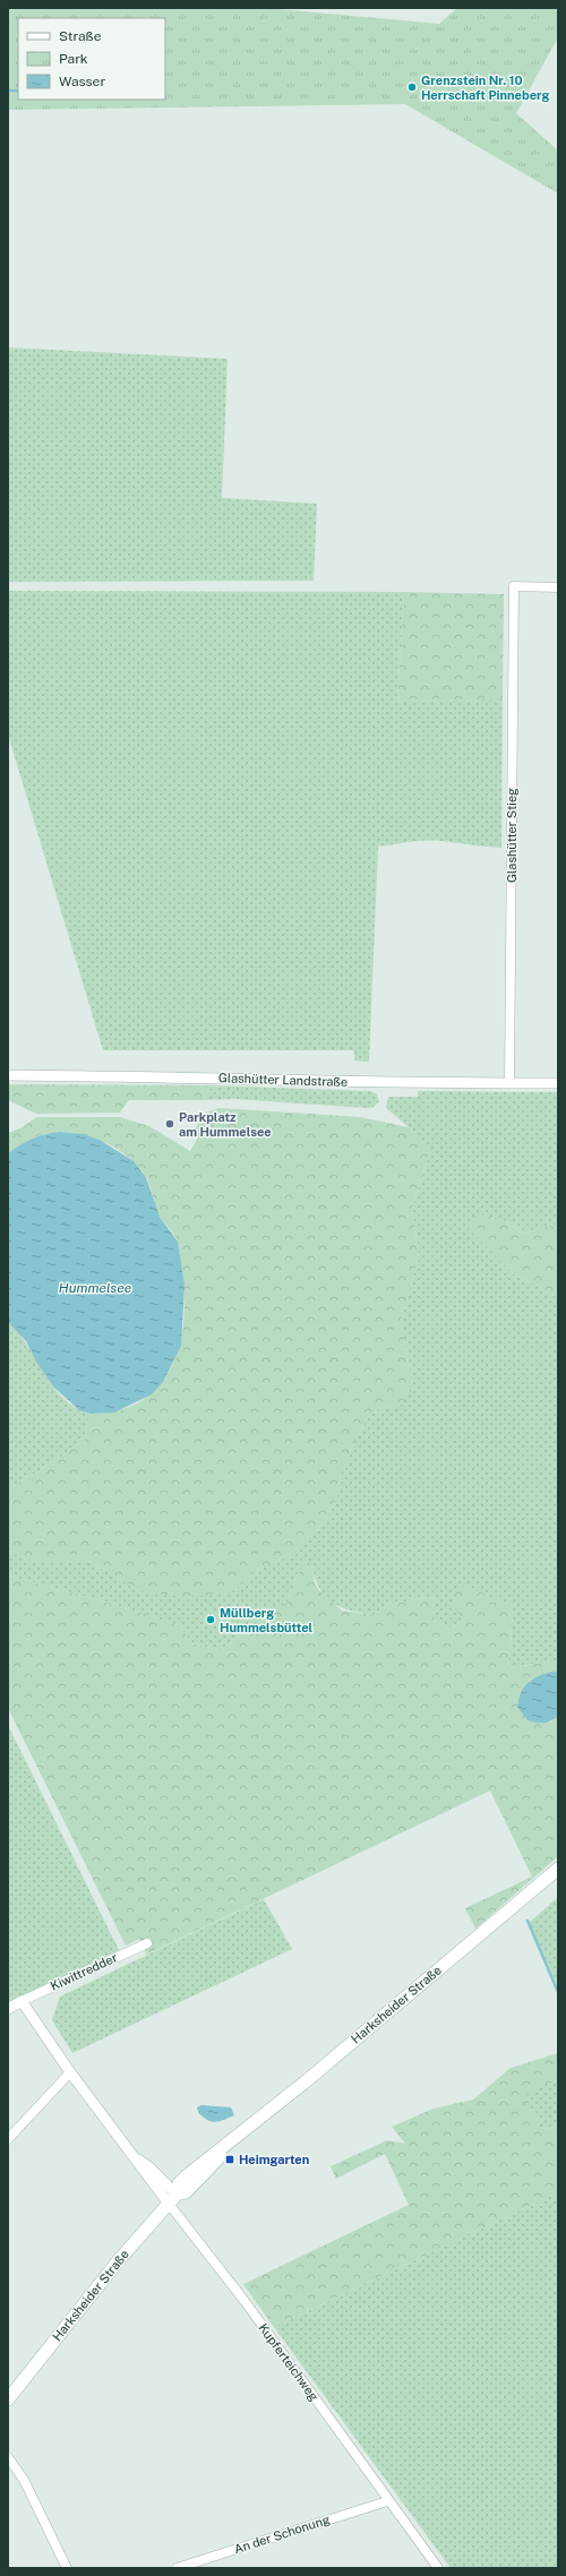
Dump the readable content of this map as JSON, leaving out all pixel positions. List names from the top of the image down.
{
  "streets": {
    "main road": ["Harksheider Straße"],
    "street": [
      "Glashütter Stieg",
      "Glashütter Landstraße",
      "Kiwittredder",
      "Kupferteichweg",
      "An der Schonung"
    ]
  },
  "crossings": [
    ["Glashütter Stieg", "Glashütter Landstraße"],
    ["Harksheider Straße", "Kupferteichweg"],
    ["Kupferteichweg", "An der Schonung"]
  ],
  "water": ["Hummelsee"],
  "places": {
    "other": ["Grenzstein Nr. 10 Herrschaft Pinneberg", "Parkplatz am Hummelsee", "Müllberg Hummelsbüttel"],
    "transit": ["Heimgarten"]
  },
  "legend": ["Straße", "Park", "Wasser"]
}
